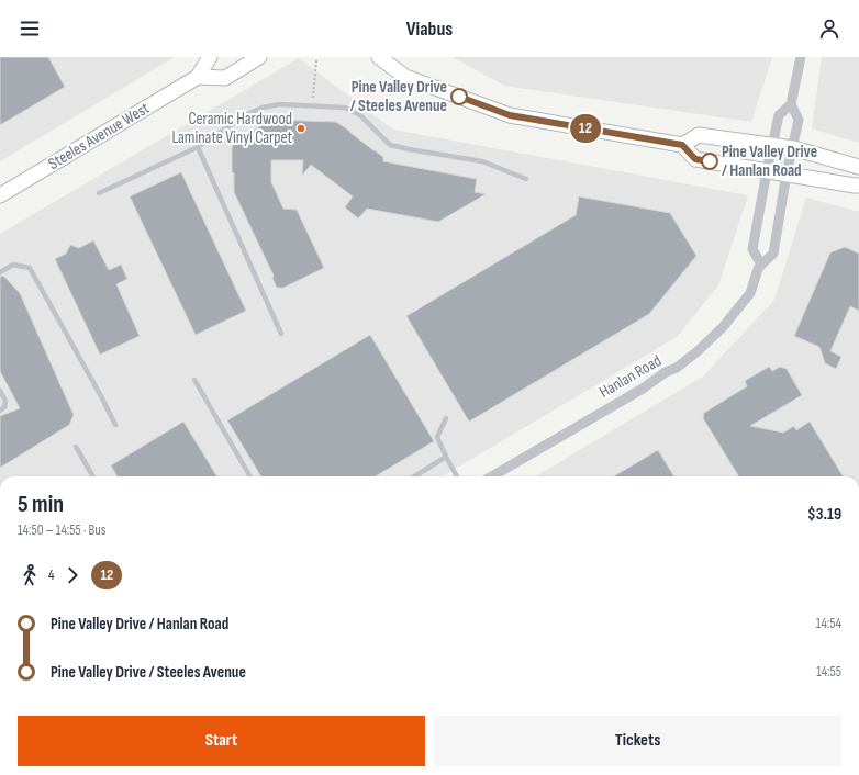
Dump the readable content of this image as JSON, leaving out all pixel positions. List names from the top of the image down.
{
  "streets": {
    "main road": ["Steeles Avenue West"],
    "street": ["Hanlan Road"]
  },
  "places": ["Pine Valley Drive / Steeles Avenue", "Ceramic Hardwood Laminate Vinyl Carpet", "Pine Valley Drive / Hanlan Road"],
  "lines": ["bus line 12"],
  "page": {
    "header": "Viabus",
    "on_map": "12",
    "heading": ["5 min", "14:50 – 14:55 · Bus", "$3.19"],
    "legs": ["4", "12"],
    "list": [
      {
        "name": "Pine Valley Drive / Hanlan Road",
        "value": "14:54"
      },
      {
        "name": "Pine Valley Drive / Steeles Avenue",
        "value": "14:55"
      }
    ],
    "buttons": ["Start", "Tickets"]
  }
}
